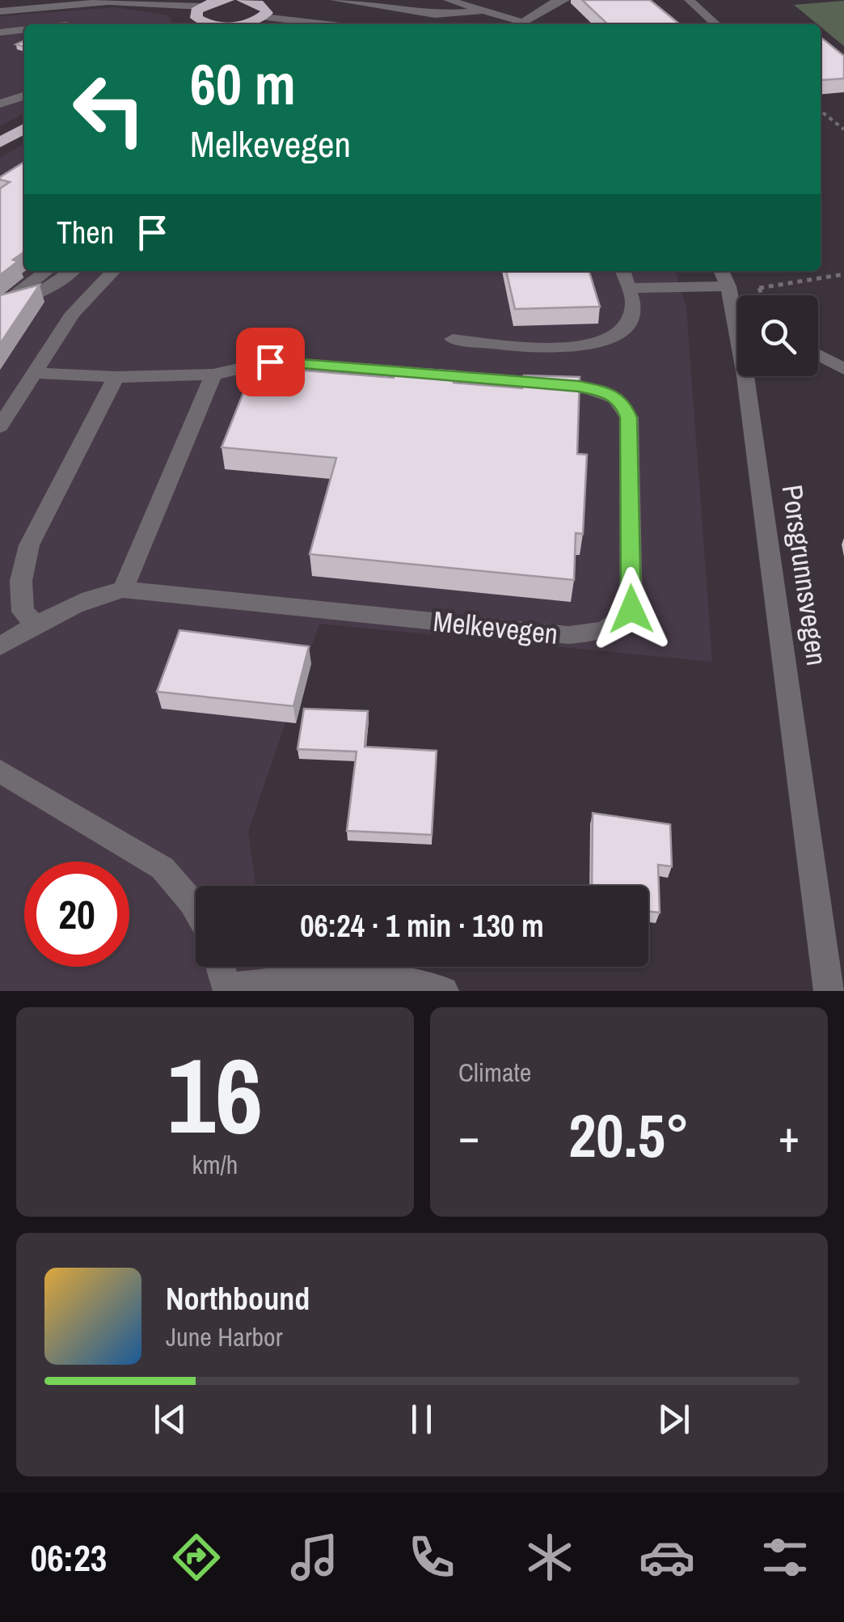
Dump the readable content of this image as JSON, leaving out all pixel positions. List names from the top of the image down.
{
  "streets": {
    "street": ["Porsgrunnsvegen", "Melkevegen"]
  },
  "page": {
    "turn": ["60 m", "Melkevegen"],
    "then": "Then",
    "limit": "20",
    "trip": "06:24 · 1 min · 130 m",
    "tile": [
      ["16", "km/h"],
      "Climate"
    ],
    "heat": ["−", "20.5°", "+"],
    "song": ["Northbound", "June Harbor"],
    "tabs": "06:23"
  }
}
